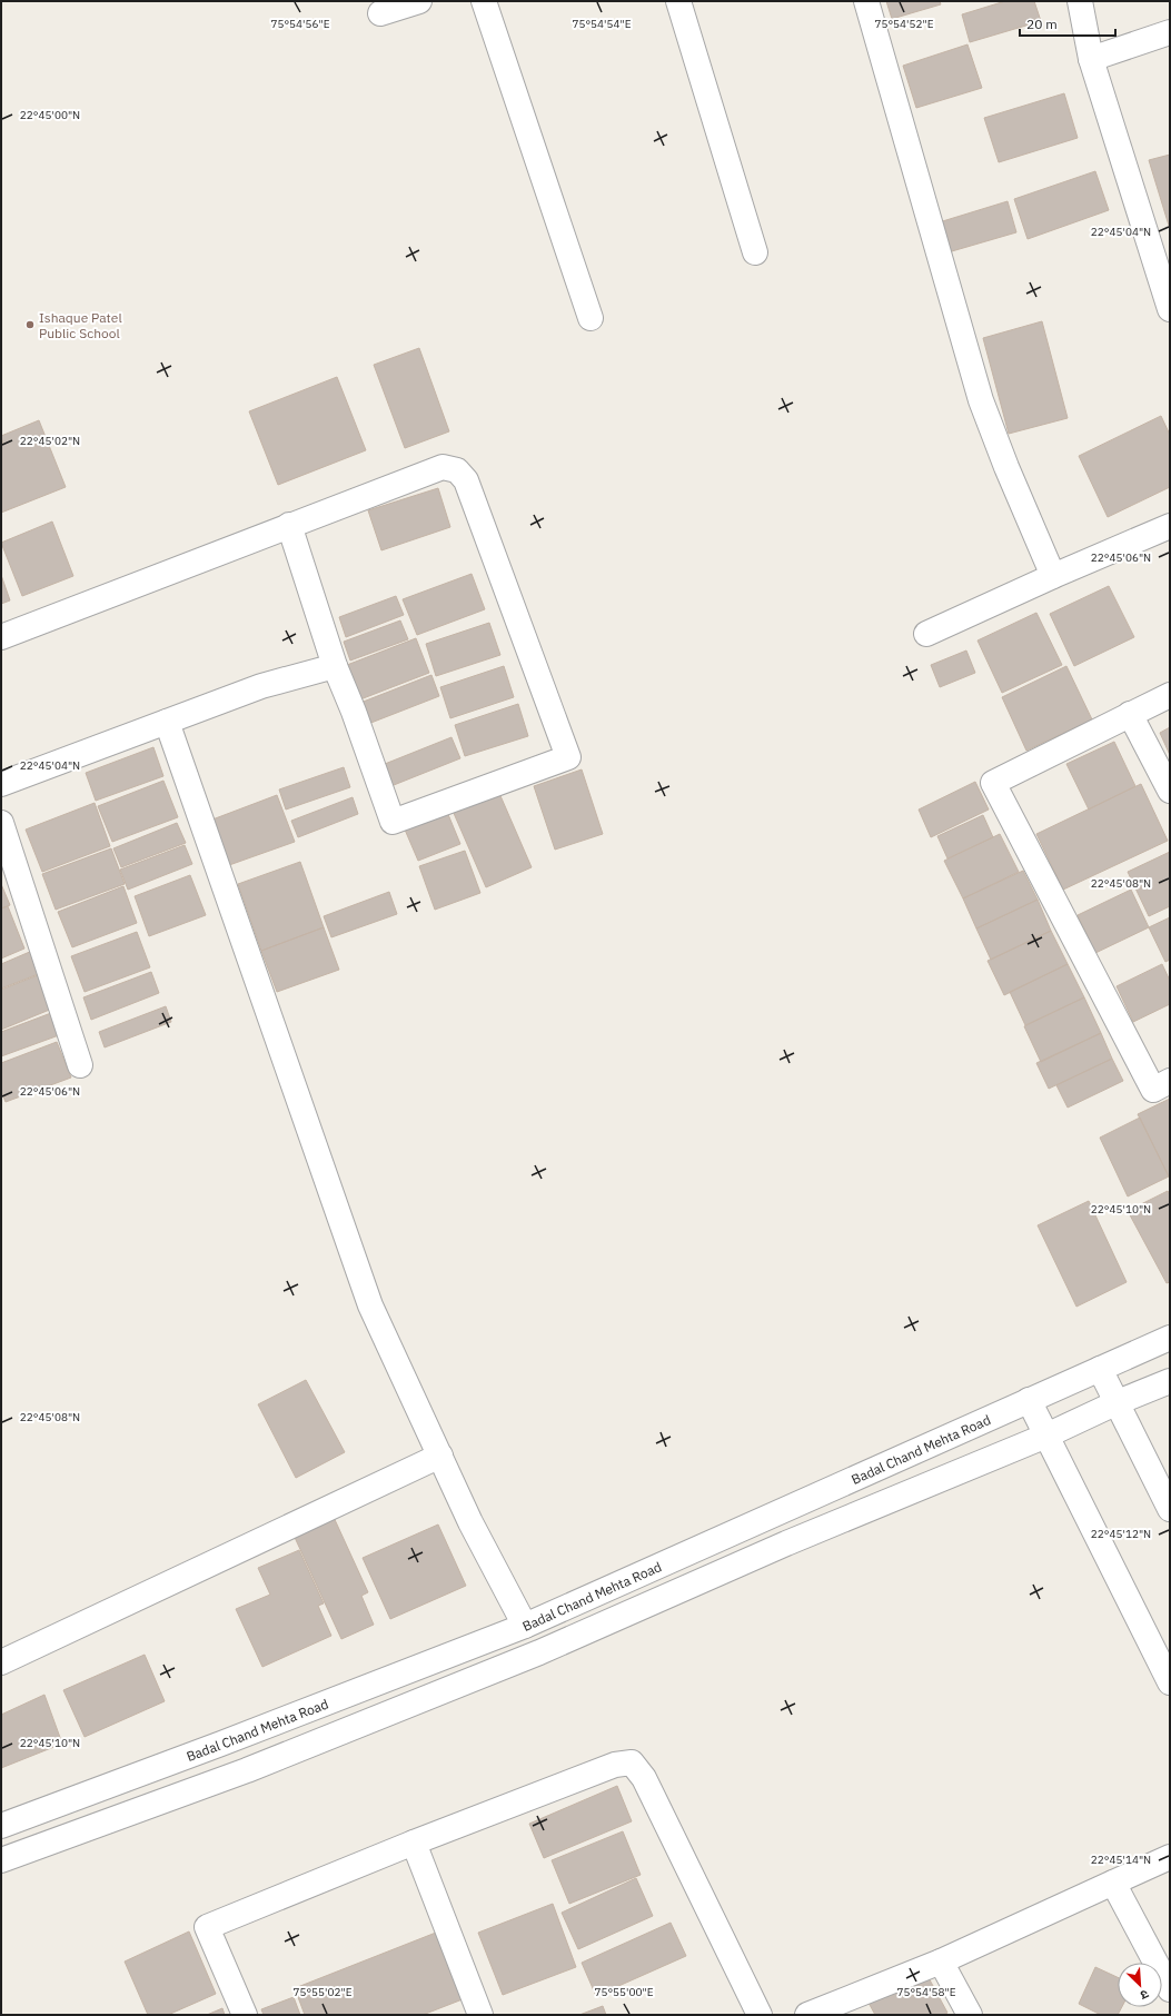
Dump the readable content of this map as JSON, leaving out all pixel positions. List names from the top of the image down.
{
  "streets": {
    "street": ["Badal Chand Mehta Road"]
  },
  "places": ["Ishaque Patel Public School"],
  "scale_bar": "20 m",
  "north": "bottom right",
  "coordinates": [
    "75°54'56\"E",
    "75°54'54\"E",
    "75°54'52\"E",
    "22°45'00\"N",
    "22°45'04\"N",
    "22°45'02\"N",
    "22°45'06\"N",
    "22°45'08\"N",
    "22°45'10\"N",
    "22°45'12\"N",
    "22°45'14\"N",
    "75°55'02\"E",
    "75°55'00\"E",
    "75°54'58\"E"
  ]
}
